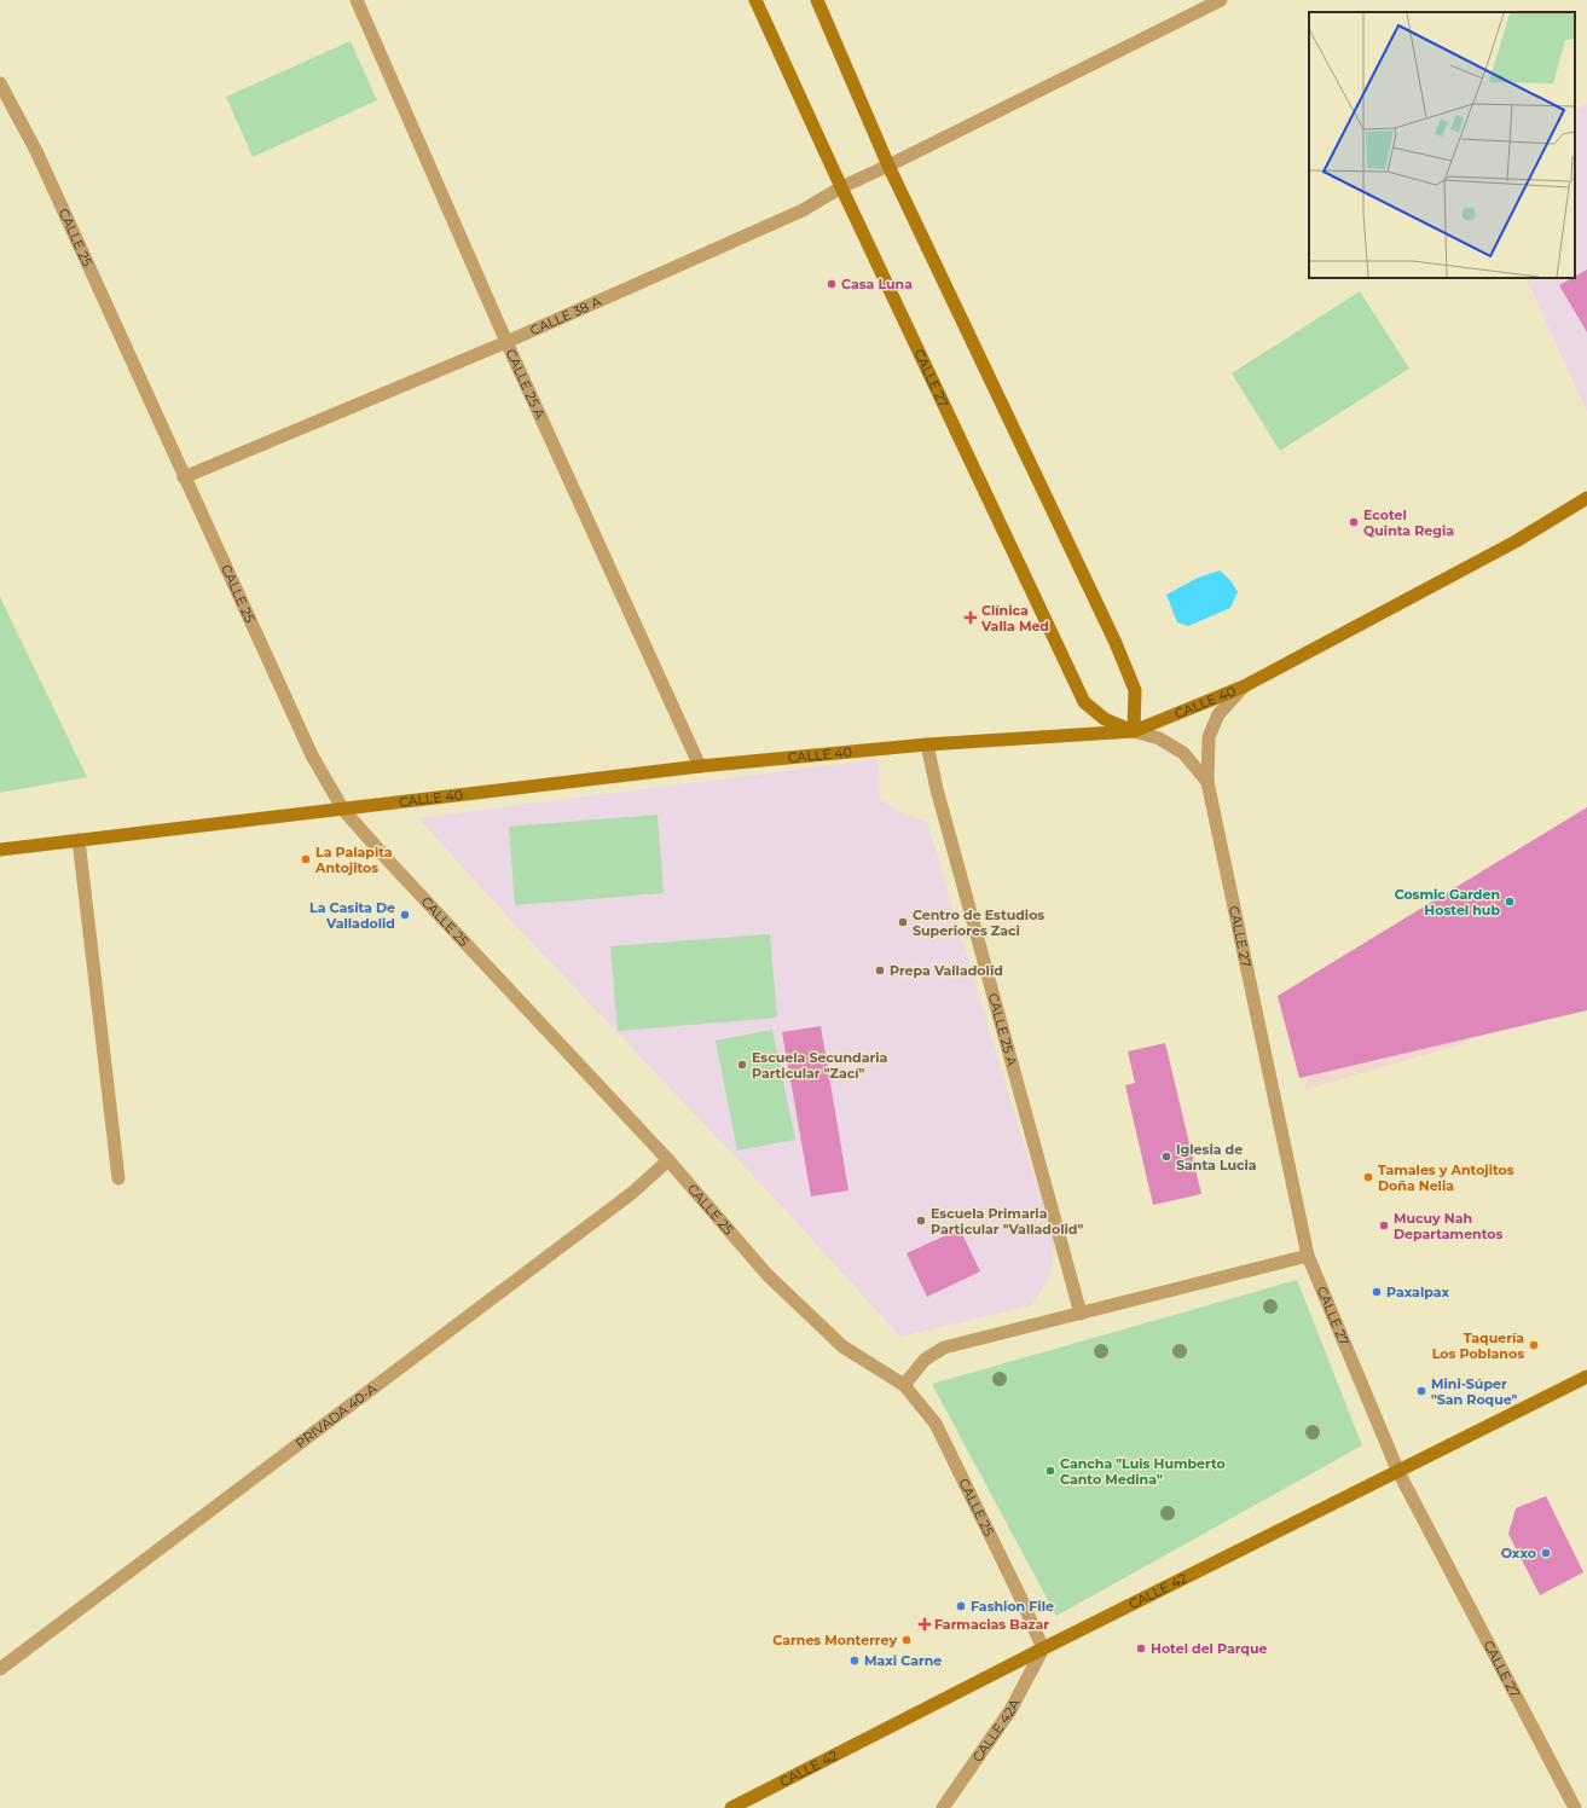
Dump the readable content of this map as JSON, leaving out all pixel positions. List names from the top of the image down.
{
  "streets": {
    "main road": ["CALLE 27", "CALLE 40", "CALLE 42"],
    "street": [
      "CALLE 25",
      "CALLE 38 A",
      "CALLE 25 A",
      "PRIVADA 40-A",
      "CALLE 42A"
    ]
  },
  "crossings": [
    ["CALLE 25", "CALLE 38 A"],
    ["CALLE 25", "CALLE 40"],
    ["CALLE 25", "PRIVADA 40-A"],
    ["CALLE 25", "CALLE 42"],
    ["CALLE 25", "CALLE 42A"],
    ["CALLE 38 A", "CALLE 27"],
    ["CALLE 38 A", "CALLE 25 A"],
    ["CALLE 27", "CALLE 40"],
    ["CALLE 27", "CALLE 42"],
    ["CALLE 25 A", "CALLE 40"],
    ["CALLE 42", "CALLE 42A"]
  ],
  "places": {
    "other": [
      "Casa Luna",
      "Ecotel Quinta Regia",
      "La Palapita Antojitos",
      "Cosmic Garden Hostel hub",
      "La Casita De Valladolid",
      "Centro de Estudios Superiores Zaci",
      "Prepa Valladolid",
      "Escuela Secundaria Particular \"Zací\"",
      "Iglesia de Santa Lucia",
      "Tamales y Antojitos Doña Nelia",
      "Escuela Primaria Particular \"Valladolid\"",
      "Mucuy Nah Departamentos",
      "Paxalpax",
      "Taquería Los Poblanos",
      "Mini-Súper \"San Roque\"",
      "Cancha \"Luis Humberto Canto Medina\"",
      "Oxxo",
      "Fashion File",
      "Carnes Monterrey",
      "Hotel del Parque",
      "Maxi Carne"
    ],
    "health": ["Clínica Valla Med", "Farmacias Bazar"]
  }
}
